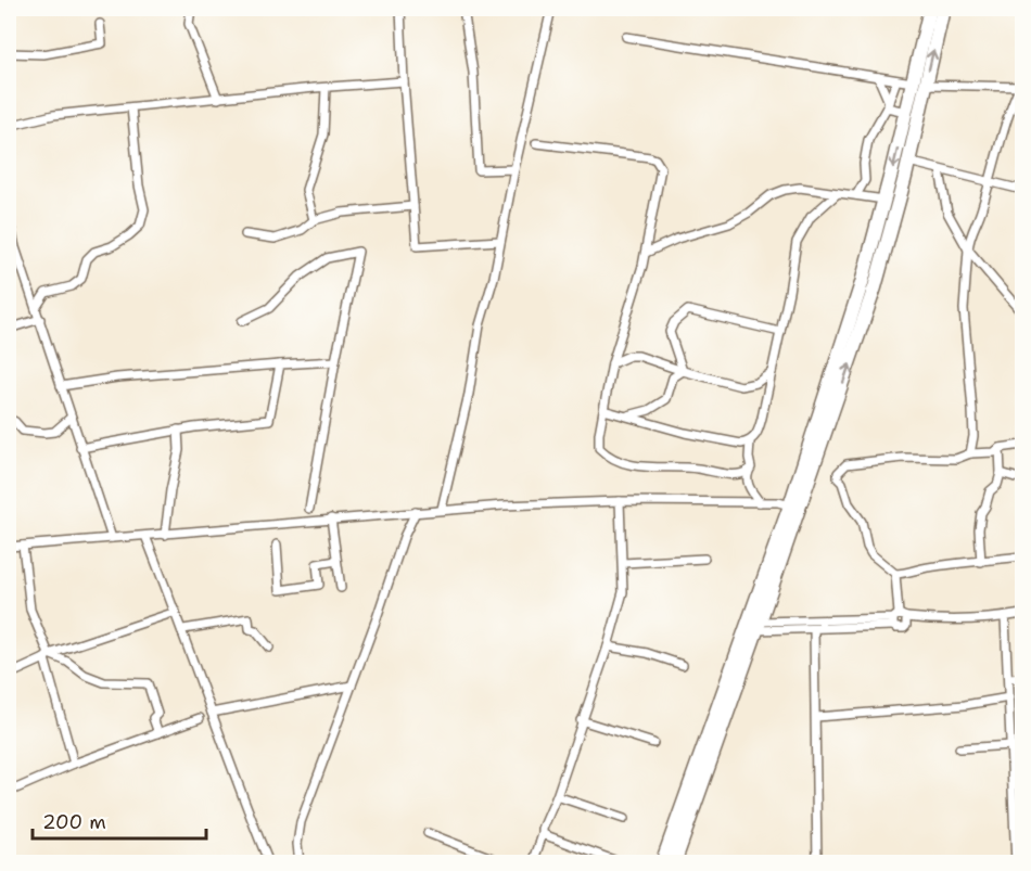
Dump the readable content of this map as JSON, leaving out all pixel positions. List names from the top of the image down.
{
  "scale_bar": "200 m"
}
